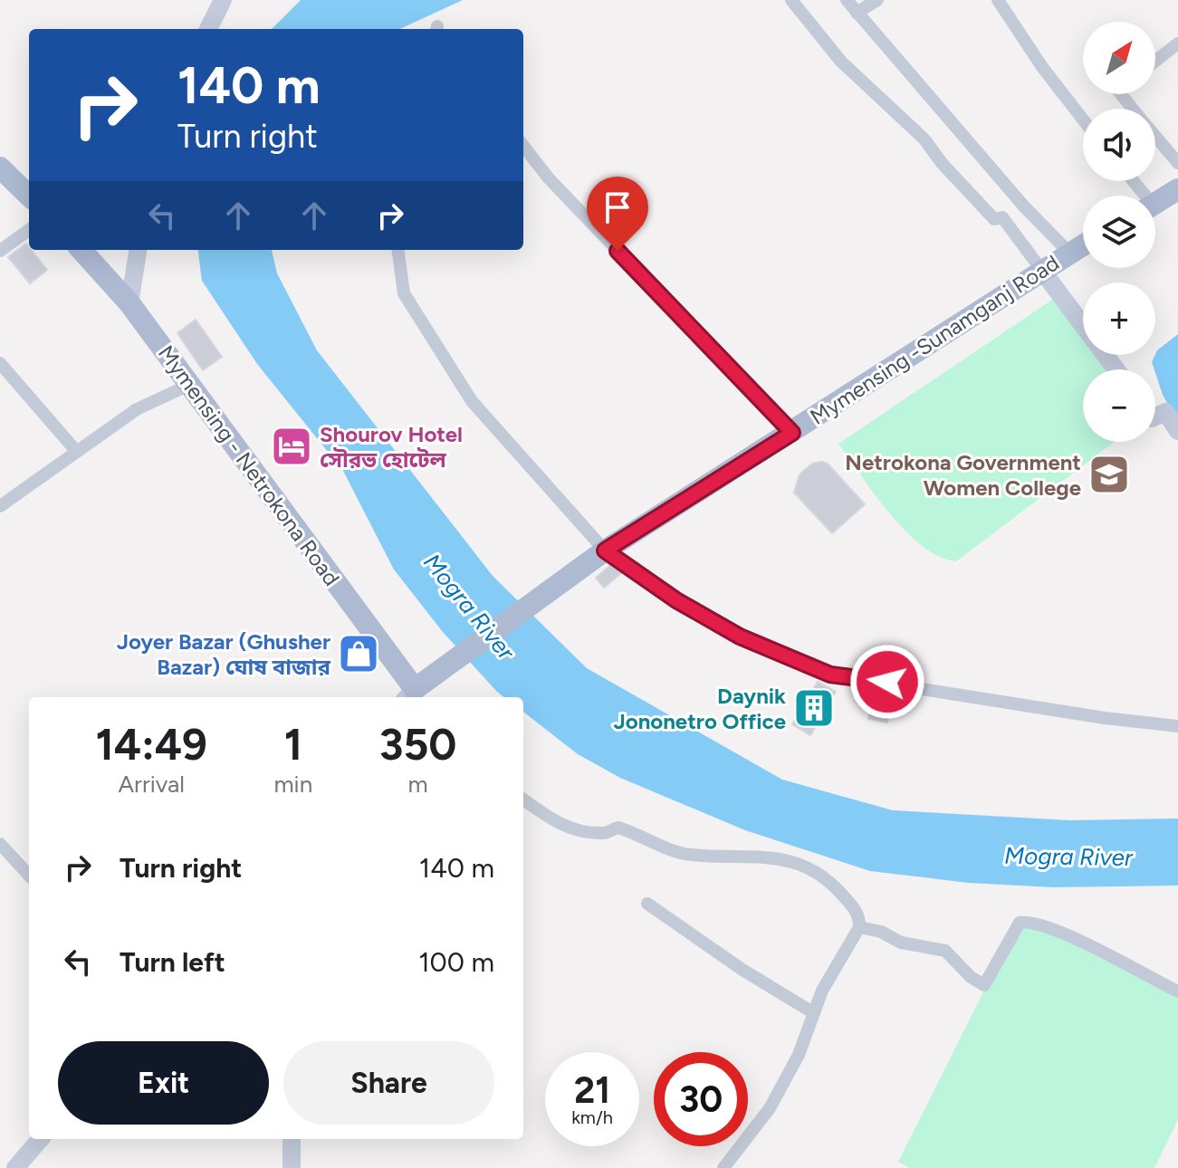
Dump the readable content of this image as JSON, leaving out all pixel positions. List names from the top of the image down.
{
  "streets": {
    "main road": ["Mymensing -Sunamganj Road", "Mymensing - Netrokona Road"]
  },
  "crossings": [
    ["Mymensing -Sunamganj Road", "Mymensing - Netrokona Road"]
  ],
  "water": ["Mogra River"],
  "places": {
    "hotel": ["Shourov Hotel সৌরভ হোটেল"],
    "school or university": ["Netrokona Government Women College"],
    "shop": ["Joyer Bazar (Ghusher Bazar) ঘোষ বাজার"],
    "building": ["Daynik Jononetro Office"]
  },
  "north": "top right",
  "page": {
    "map_buttons": ["+", "−"],
    "turn": ["140 m", "Turn right"],
    "eta": [
      "14:49",
      "Arrival",
      "1",
      "min",
      "350",
      "m"
    ],
    "list": [
      {
        "name": "Turn right",
        "value": "140 m"
      },
      {
        "name": "Turn left",
        "value": "100 m"
      }
    ],
    "buttons": ["Exit", "Share"],
    "speed": "21 km/h",
    "limit": "30"
  }
}
